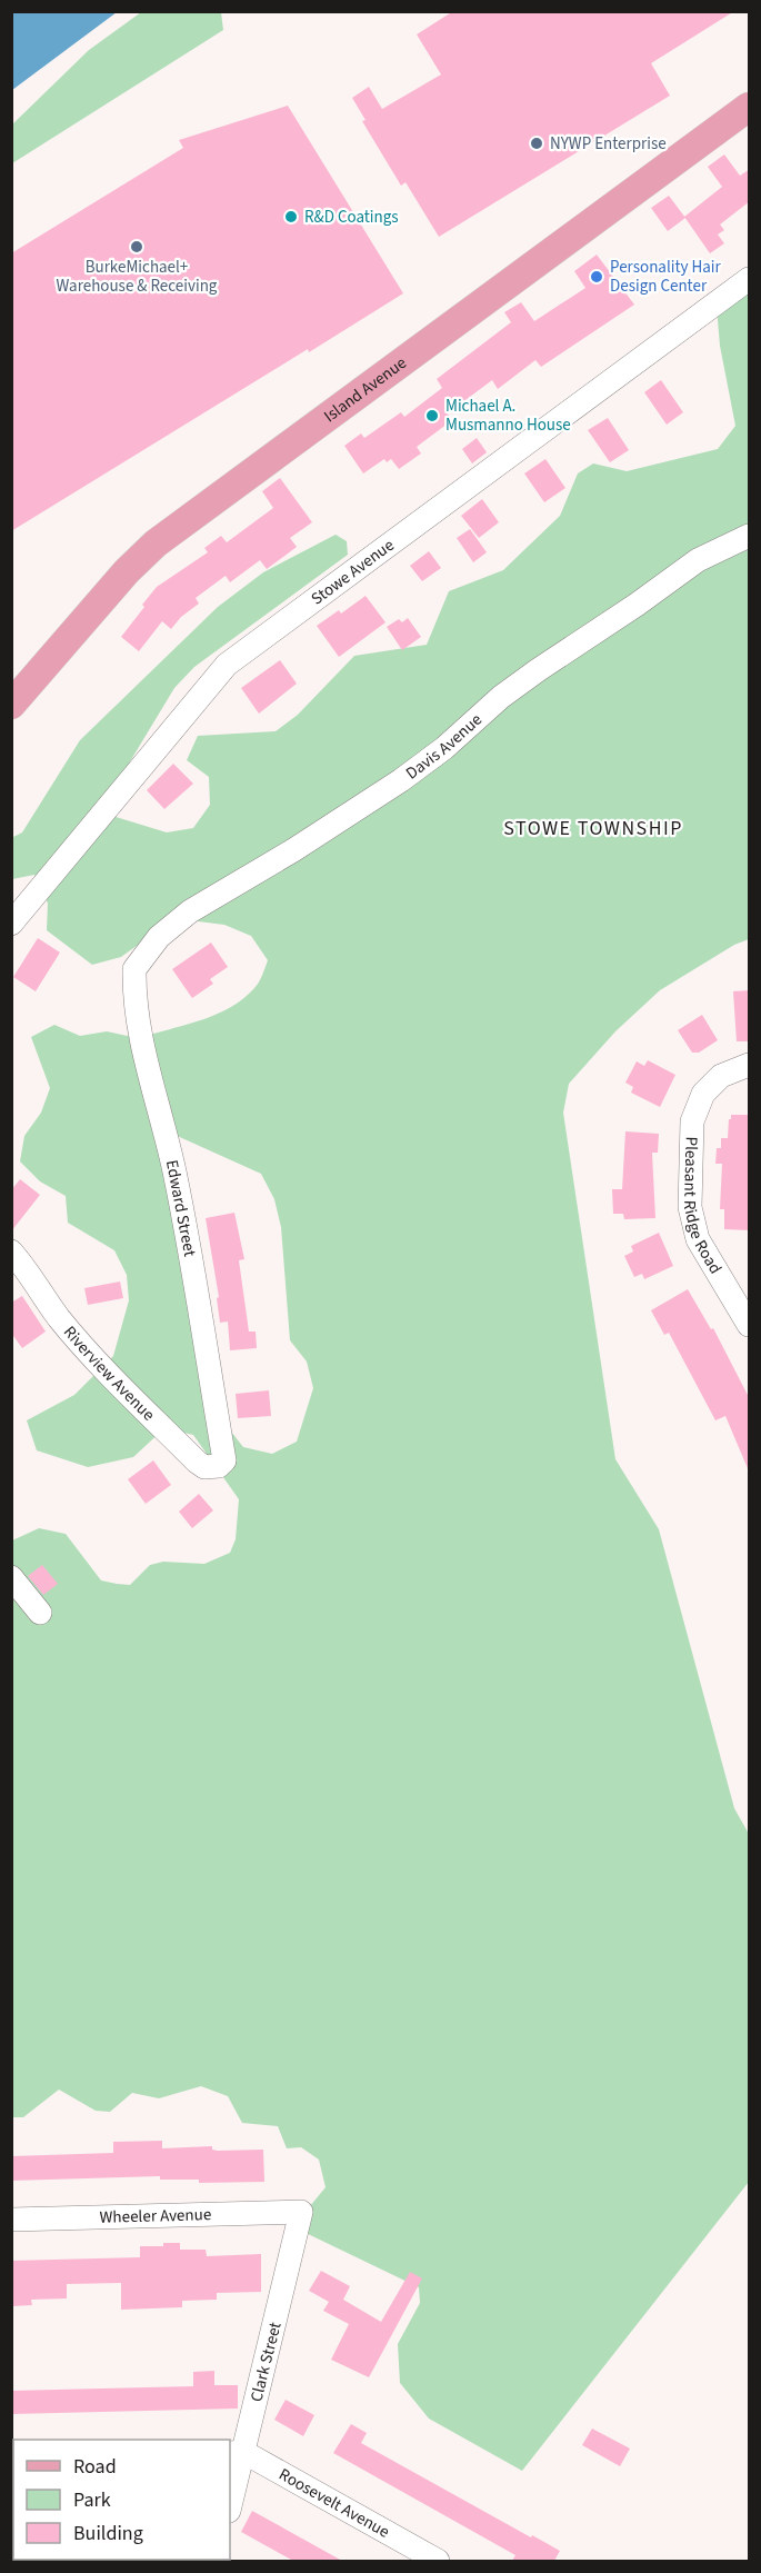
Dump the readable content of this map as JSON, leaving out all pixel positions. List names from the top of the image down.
{
  "streets": {
    "main road": ["Island Avenue"],
    "street": [
      "Stowe Avenue",
      "Davis Avenue",
      "Pleasant Ridge Road",
      "Edward Street",
      "Riverview Avenue",
      "Wheeler Avenue",
      "Clark Street",
      "Roosevelt Avenue"
    ]
  },
  "crossings": [
    ["Davis Avenue", "Edward Street"],
    ["Edward Street", "Riverview Avenue"],
    ["Wheeler Avenue", "Clark Street"],
    ["Clark Street", "Roosevelt Avenue"]
  ],
  "districts": ["STOWE TOWNSHIP"],
  "places": [
    "NYWP Enterprise",
    "R&D Coatings",
    "BurkeMichael+ Warehouse & Receiving",
    "Personality Hair Design Center",
    "Michael A. Musmanno House"
  ],
  "legend": ["Road", "Park", "Building"]
}
